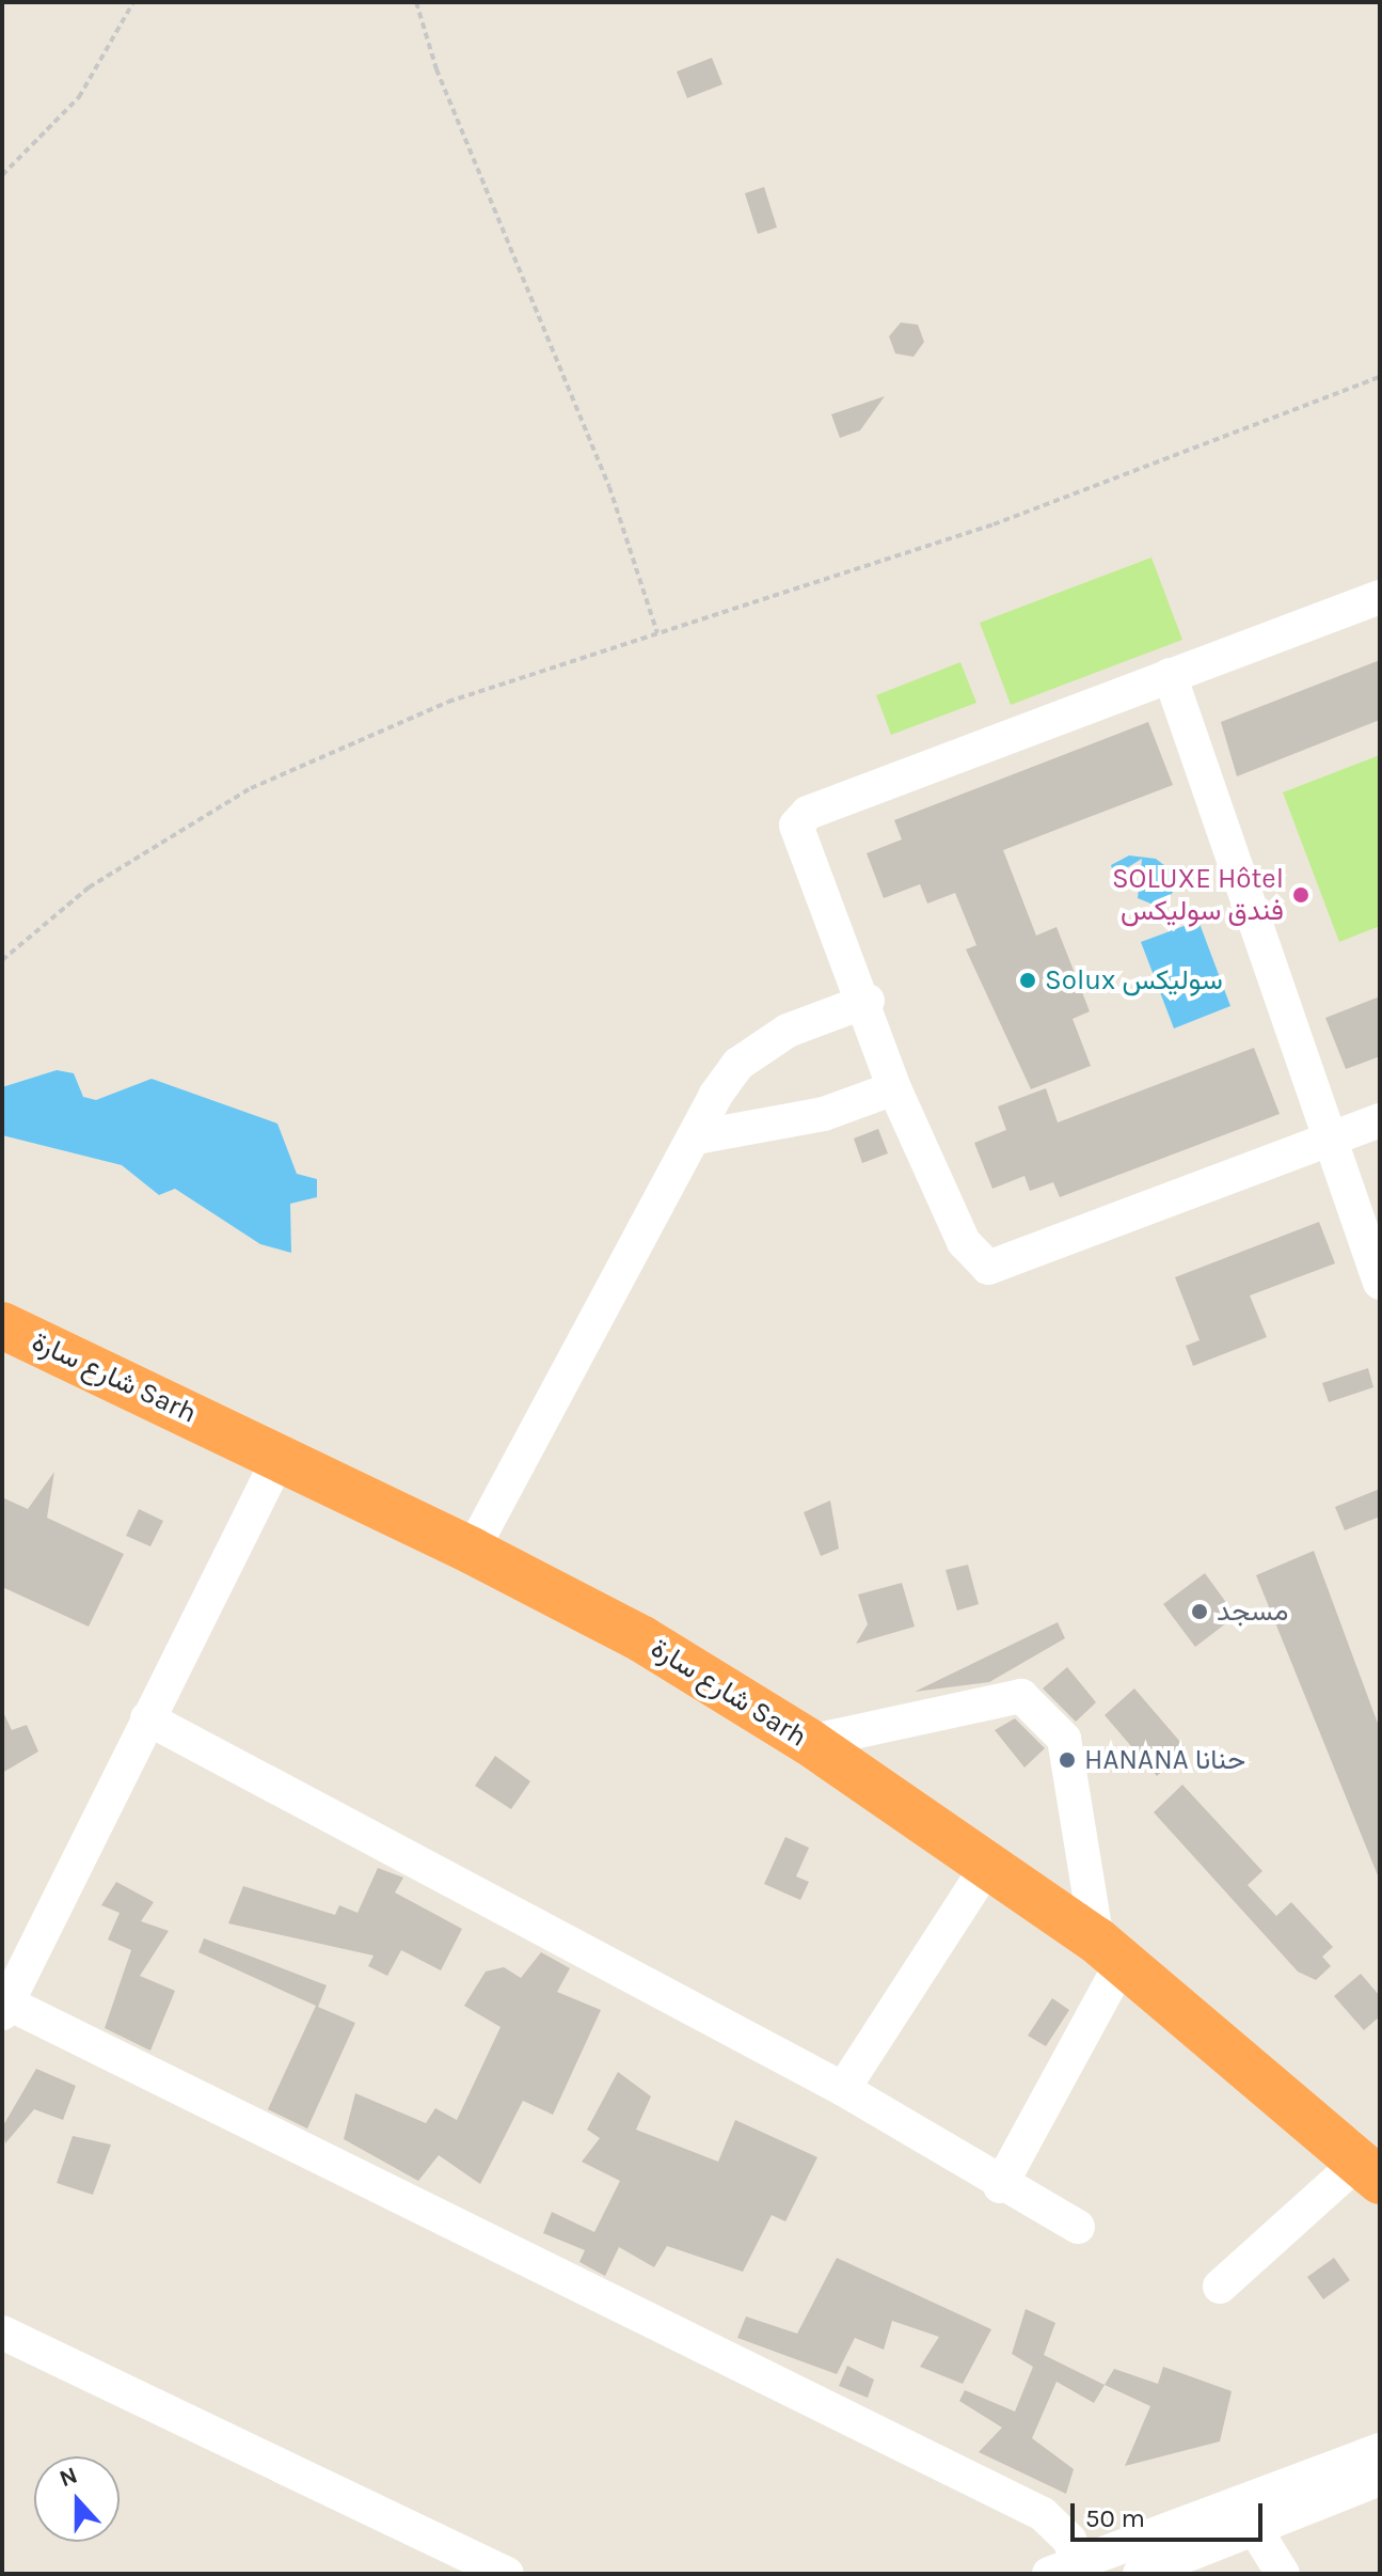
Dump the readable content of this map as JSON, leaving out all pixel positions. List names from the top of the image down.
{
  "streets": {
    "highway": ["شارع سارة Sarh"]
  },
  "places": [
    "SOLUXE Hôtel فندق سوليكس",
    "Solux سوليكس",
    "مسجد",
    "HANANA حنانا"
  ],
  "scale_bar": "50 m",
  "north": "top"
}
